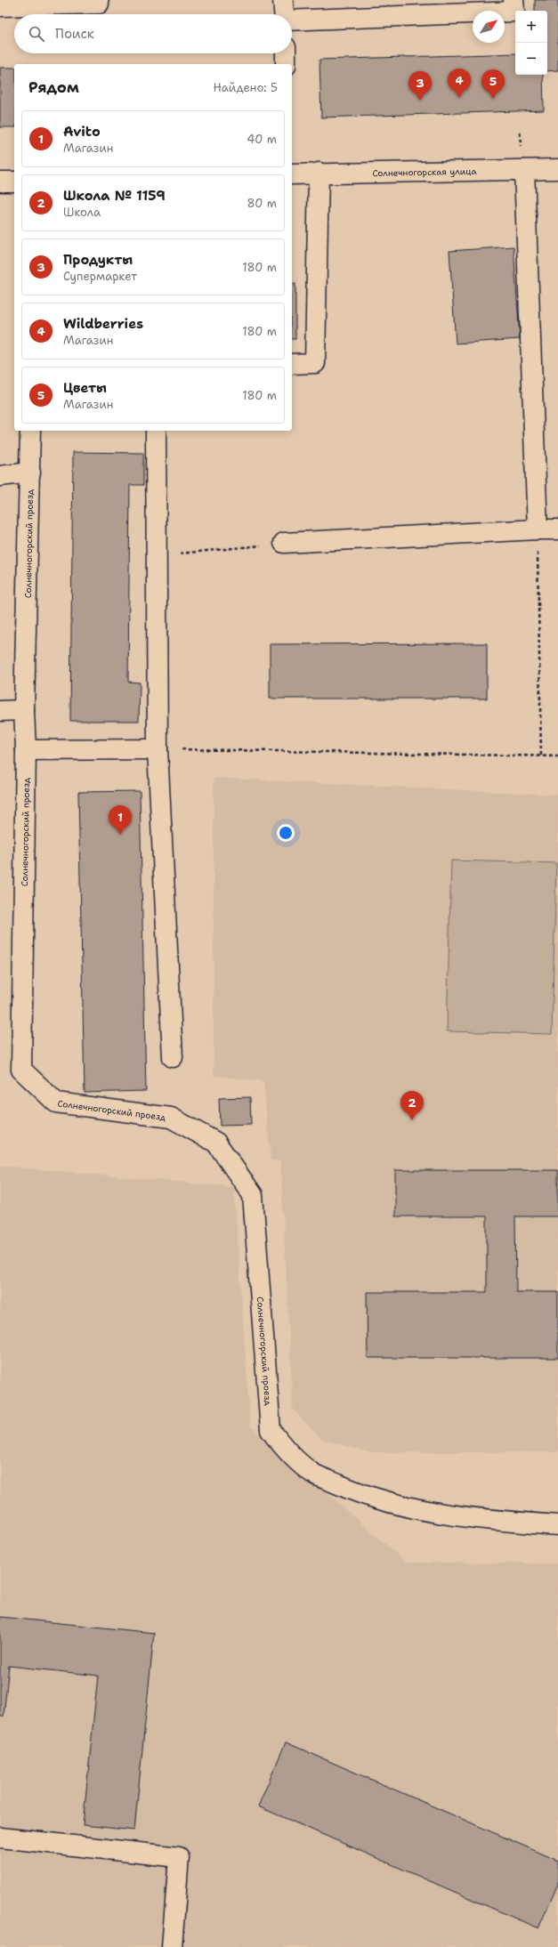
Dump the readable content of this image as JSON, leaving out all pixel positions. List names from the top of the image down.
{
  "streets": {
    "street": ["Солнечногорская улица", "Солнечногорский проезд"]
  },
  "north": "top right",
  "page": {
    "map_buttons": ["+", "−"],
    "search": "Поиск",
    "heading": ["Рядом", "Найдено: 5"],
    "pins": [
      "4",
      "5",
      "3",
      "1",
      "2"
    ],
    "list": [
      {
        "mark": "1",
        "name": "Avito",
        "note": "Магазин",
        "value": "40 m"
      },
      {
        "mark": "2",
        "name": "Школа № 1159",
        "note": "Школа",
        "value": "80 m"
      },
      {
        "mark": "3",
        "name": "Продукты",
        "note": "Супермаркет",
        "value": "180 m"
      },
      {
        "mark": "4",
        "name": "Wildberries",
        "note": "Магазин",
        "value": "180 m"
      },
      {
        "mark": "5",
        "name": "Цветы",
        "note": "Магазин",
        "value": "180 m"
      }
    ]
  }
}
